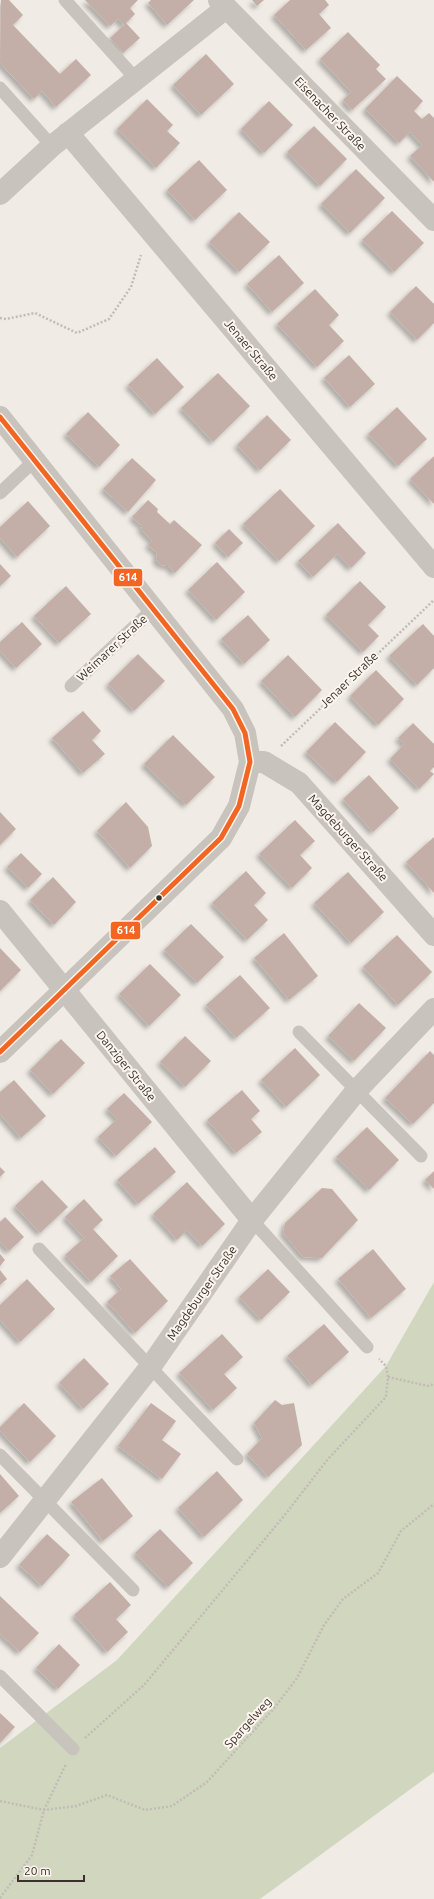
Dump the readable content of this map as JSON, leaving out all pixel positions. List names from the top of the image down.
{
  "streets": {
    "street": [
      "Eisenacher Straße",
      "Jenaer Straße",
      "Weimarer Straße",
      "Magdeburger Straße",
      "Danziger Straße"
    ],
    "path": ["Spargelweg"]
  },
  "crossings": [
    ["Eisenacher Straße", "Jenaer Straße"],
    ["Jenaer Straße", "Weimarer Straße"],
    ["Jenaer Straße", "Magdeburger Straße"],
    ["Weimarer Straße", "Magdeburger Straße"],
    ["Weimarer Straße", "Danziger Straße"],
    ["Magdeburger Straße", "Danziger Straße"]
  ],
  "lines": ["transit line 614"],
  "scale_bar": "20 m"
}
